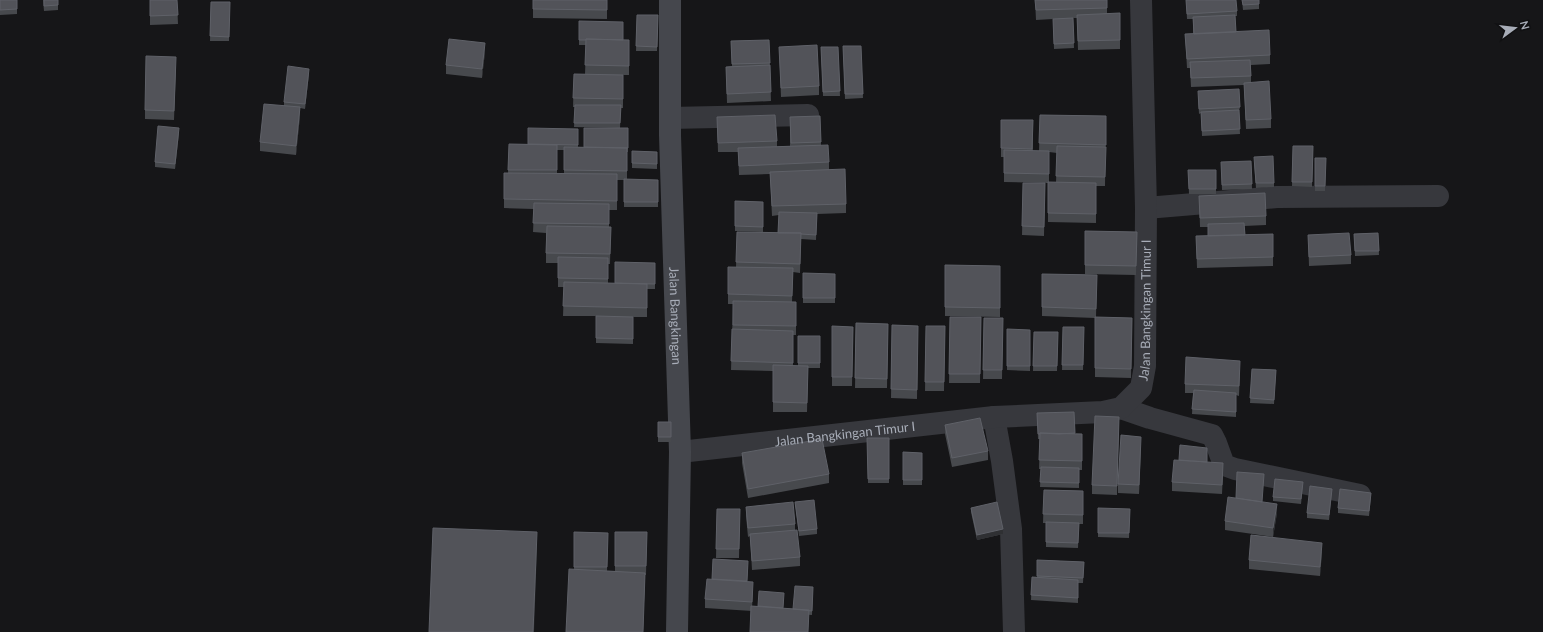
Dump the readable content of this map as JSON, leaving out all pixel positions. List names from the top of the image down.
{
  "streets": {
    "street": ["Jalan Bangkingan Timur I", "Jalan Bangkingan"]
  },
  "crossings": [
    ["Jalan Bangkingan Timur I", "Jalan Bangkingan"]
  ],
  "north": "right"
}
